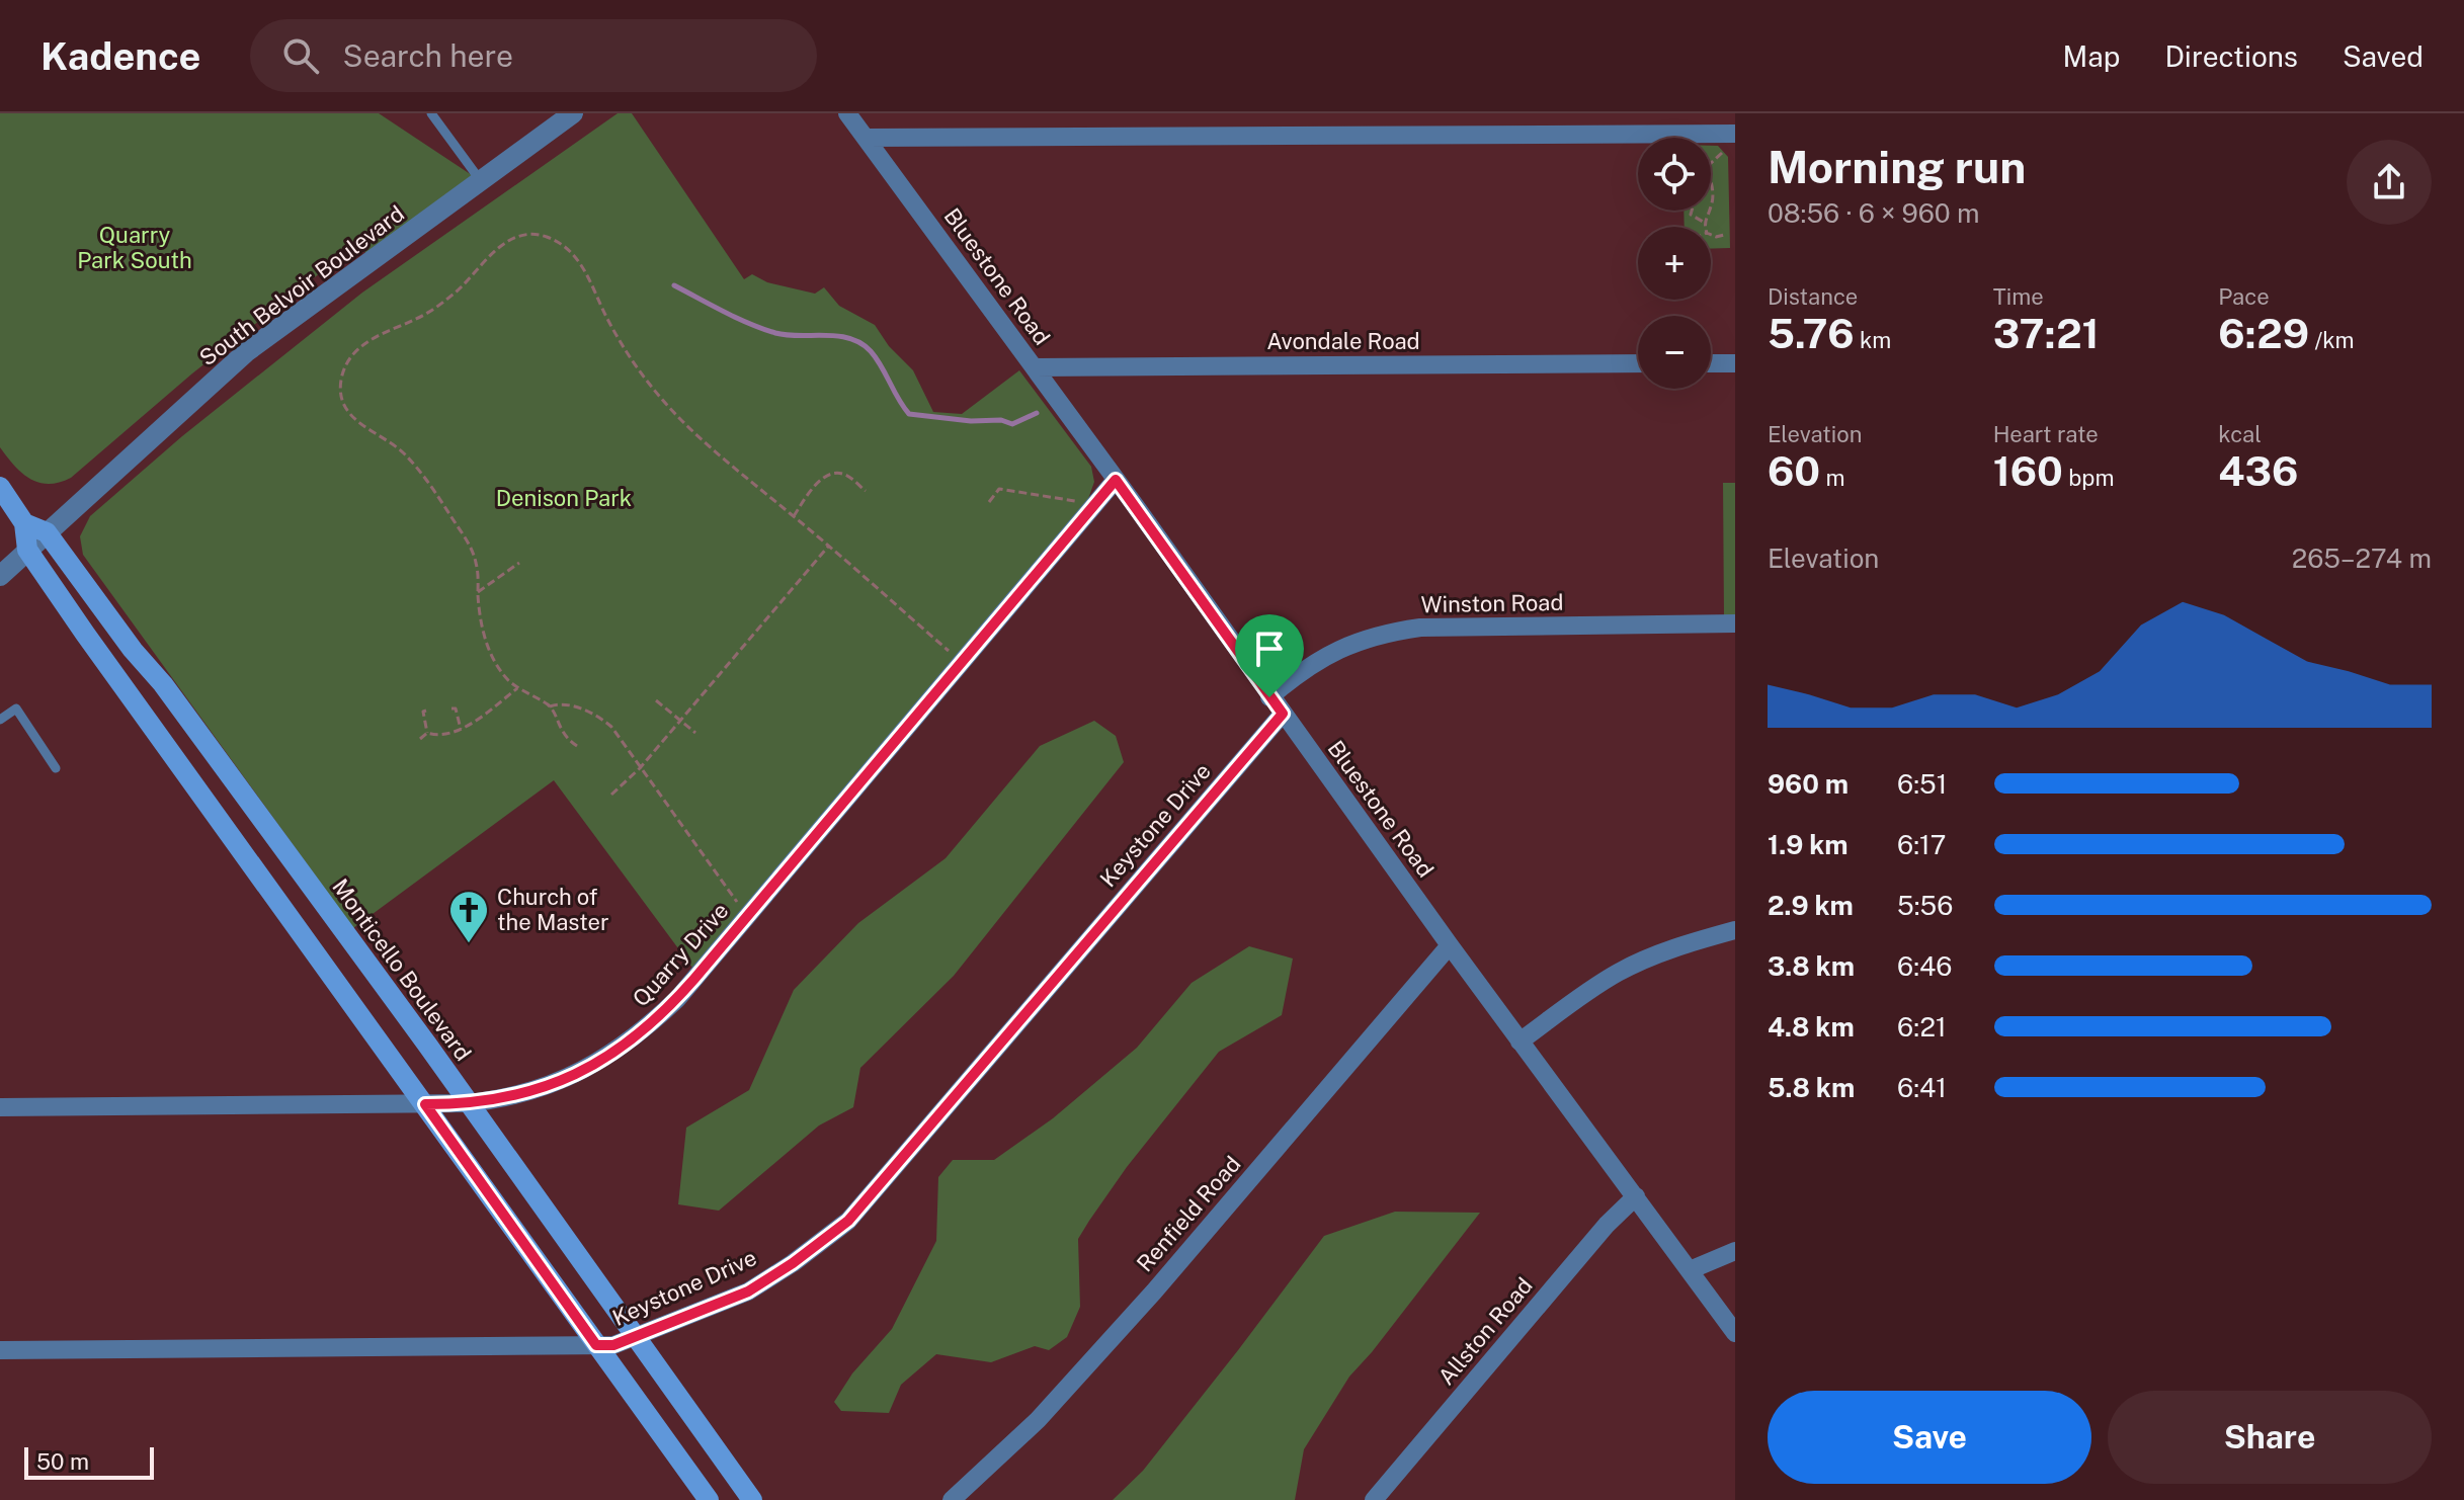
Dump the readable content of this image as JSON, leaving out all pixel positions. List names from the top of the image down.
{
  "streets": {
    "main road": ["Monticello Boulevard"],
    "street": [
      "Bluestone Road",
      "South Belvoir Boulevard",
      "Avondale Road",
      "Winston Road",
      "Keystone Drive",
      "Quarry Drive",
      "Renfield Road",
      "Allston Road"
    ]
  },
  "crossings": [
    ["Bluestone Road", "Avondale Road"],
    ["Bluestone Road", "Winston Road"],
    ["Bluestone Road", "Keystone Drive"],
    ["Bluestone Road", "Quarry Drive"],
    ["Bluestone Road", "Renfield Road"],
    ["Bluestone Road", "Allston Road"],
    ["South Belvoir Boulevard", "Monticello Boulevard"],
    ["Keystone Drive", "Monticello Boulevard"],
    ["Quarry Drive", "Monticello Boulevard"]
  ],
  "parks": ["Quarry Park South", "Denison Park"],
  "places": {
    "church": ["Church of the Master"]
  },
  "scale_bar": "50 m",
  "page": {
    "header": "Kadence",
    "search": "Search here",
    "nav": ["Map", "Directions", "Saved"],
    "heading": ["Morning run", "08:56 · 6 × 960 m"],
    "map_buttons": ["+", "−"],
    "stats": [
      ["Distance", "5.76 km"],
      ["Time", "37:21"],
      ["Pace", "6:29 /km"],
      ["Elevation", "60 m"],
      ["Heart rate", "160 bpm"],
      ["kcal", "436"]
    ],
    "chart": ["Elevation", "265–274 m"],
    "list": [
      {
        "name": "960 m",
        "note": "6:51"
      },
      {
        "name": "1.9 km",
        "note": "6:17"
      },
      {
        "name": "2.9 km",
        "note": "5:56"
      },
      {
        "name": "3.8 km",
        "note": "6:46"
      },
      {
        "name": "4.8 km",
        "note": "6:21"
      },
      {
        "name": "5.8 km",
        "note": "6:41"
      }
    ],
    "buttons": ["Save", "Share"],
    "scale": "50 m"
  }
}
